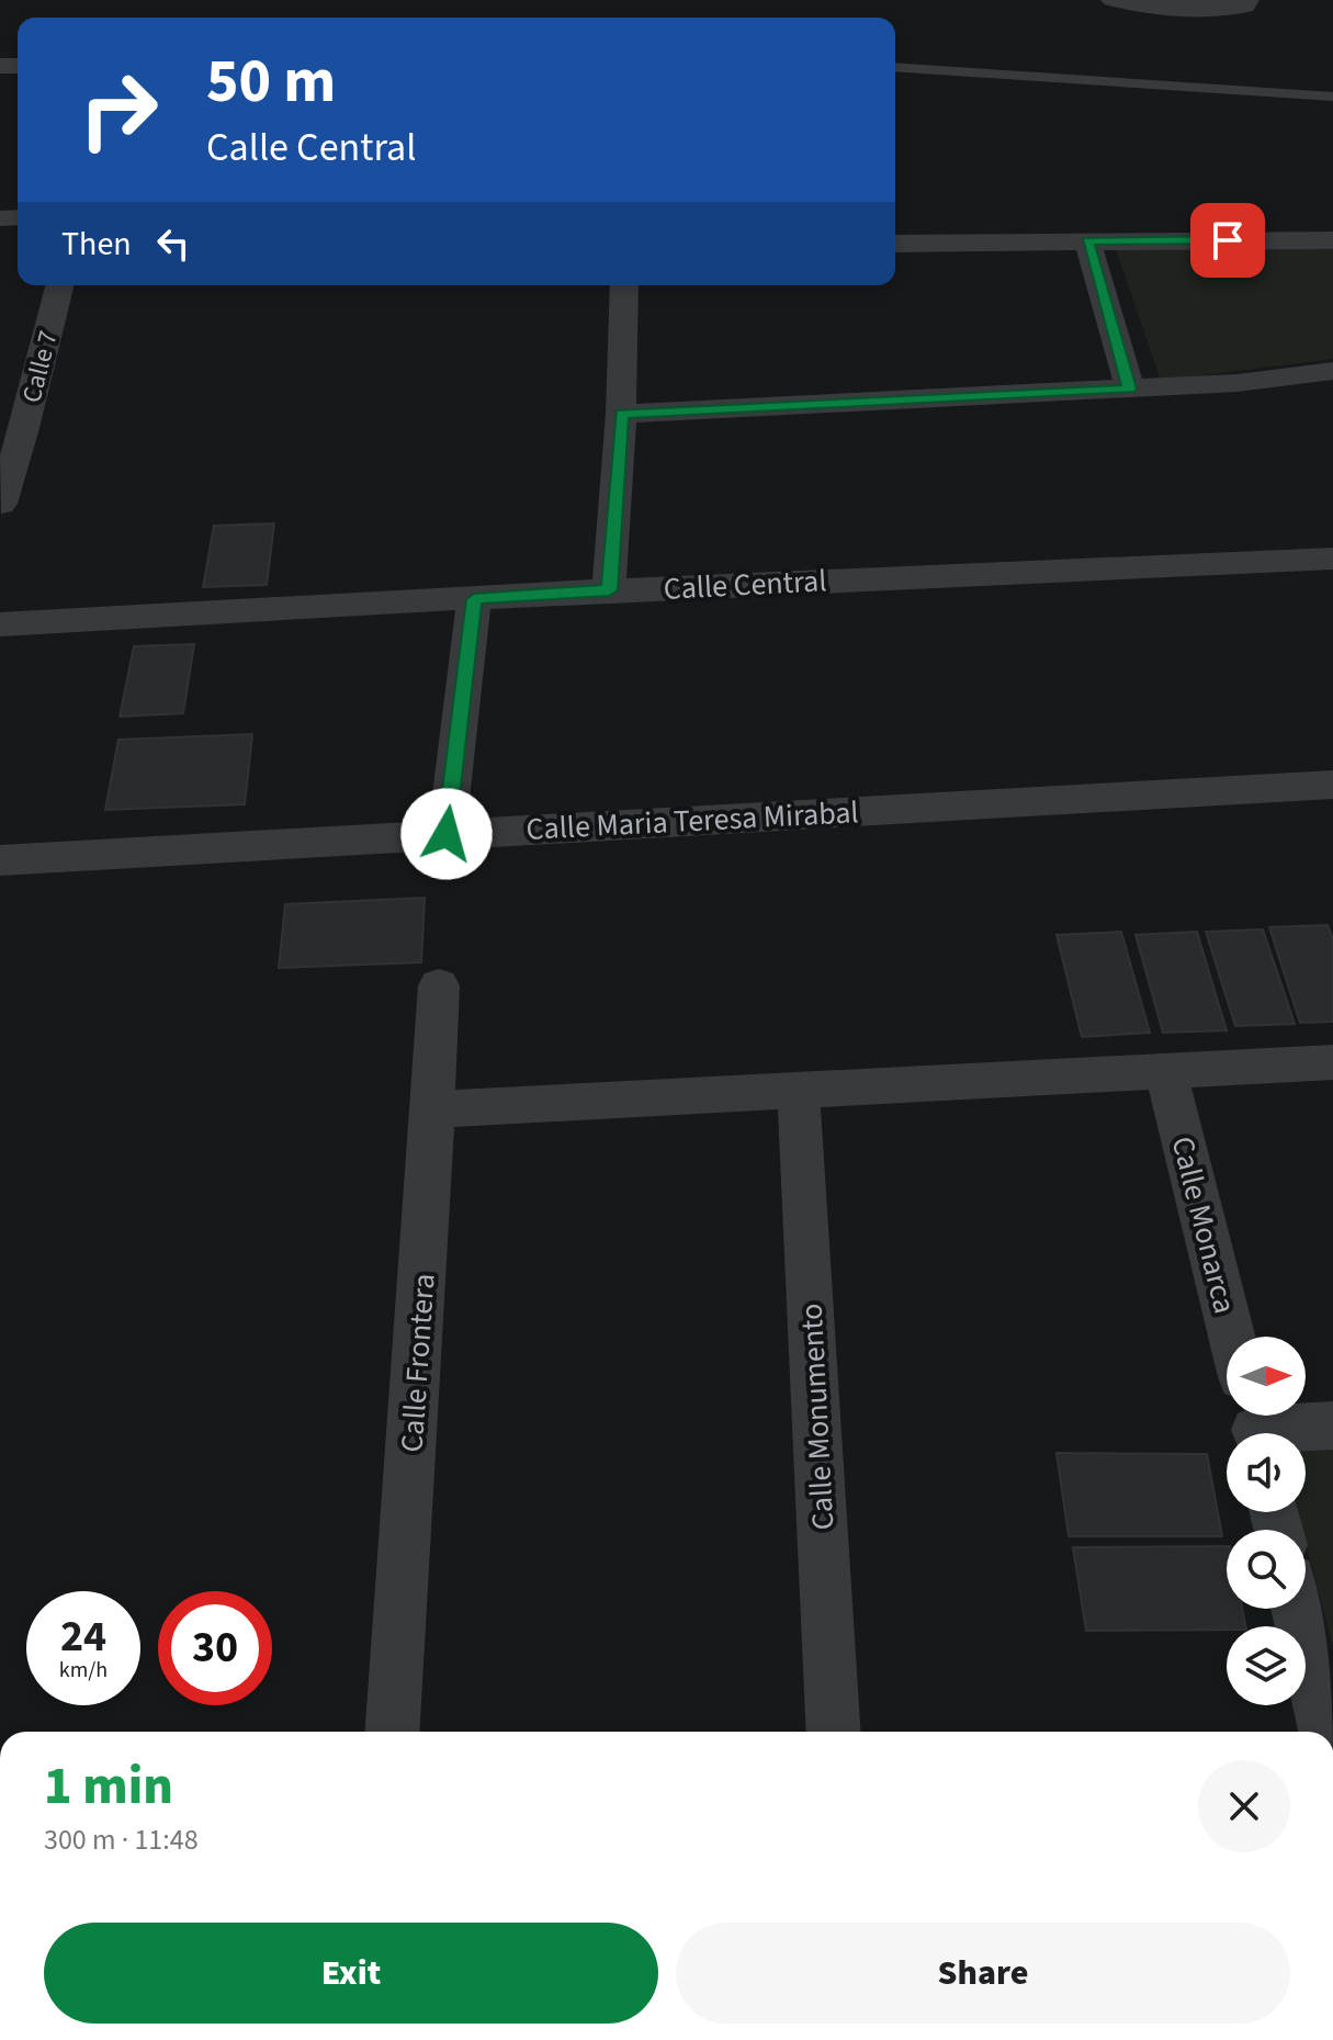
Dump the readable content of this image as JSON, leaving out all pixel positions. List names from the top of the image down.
{
  "streets": {
    "street": [
      "Calle 7",
      "Calle Central",
      "Calle Maria Teresa Mirabal",
      "Calle Monarca",
      "Calle Frontera",
      "Calle Monumento"
    ]
  },
  "north": "right",
  "page": {
    "turn": ["50 m", "Calle Central"],
    "then": "Then",
    "speed": "24 km/h",
    "limit": "30",
    "heading": ["1 min", "300 m · 11:48"],
    "buttons": ["Exit", "Share"]
  }
}
